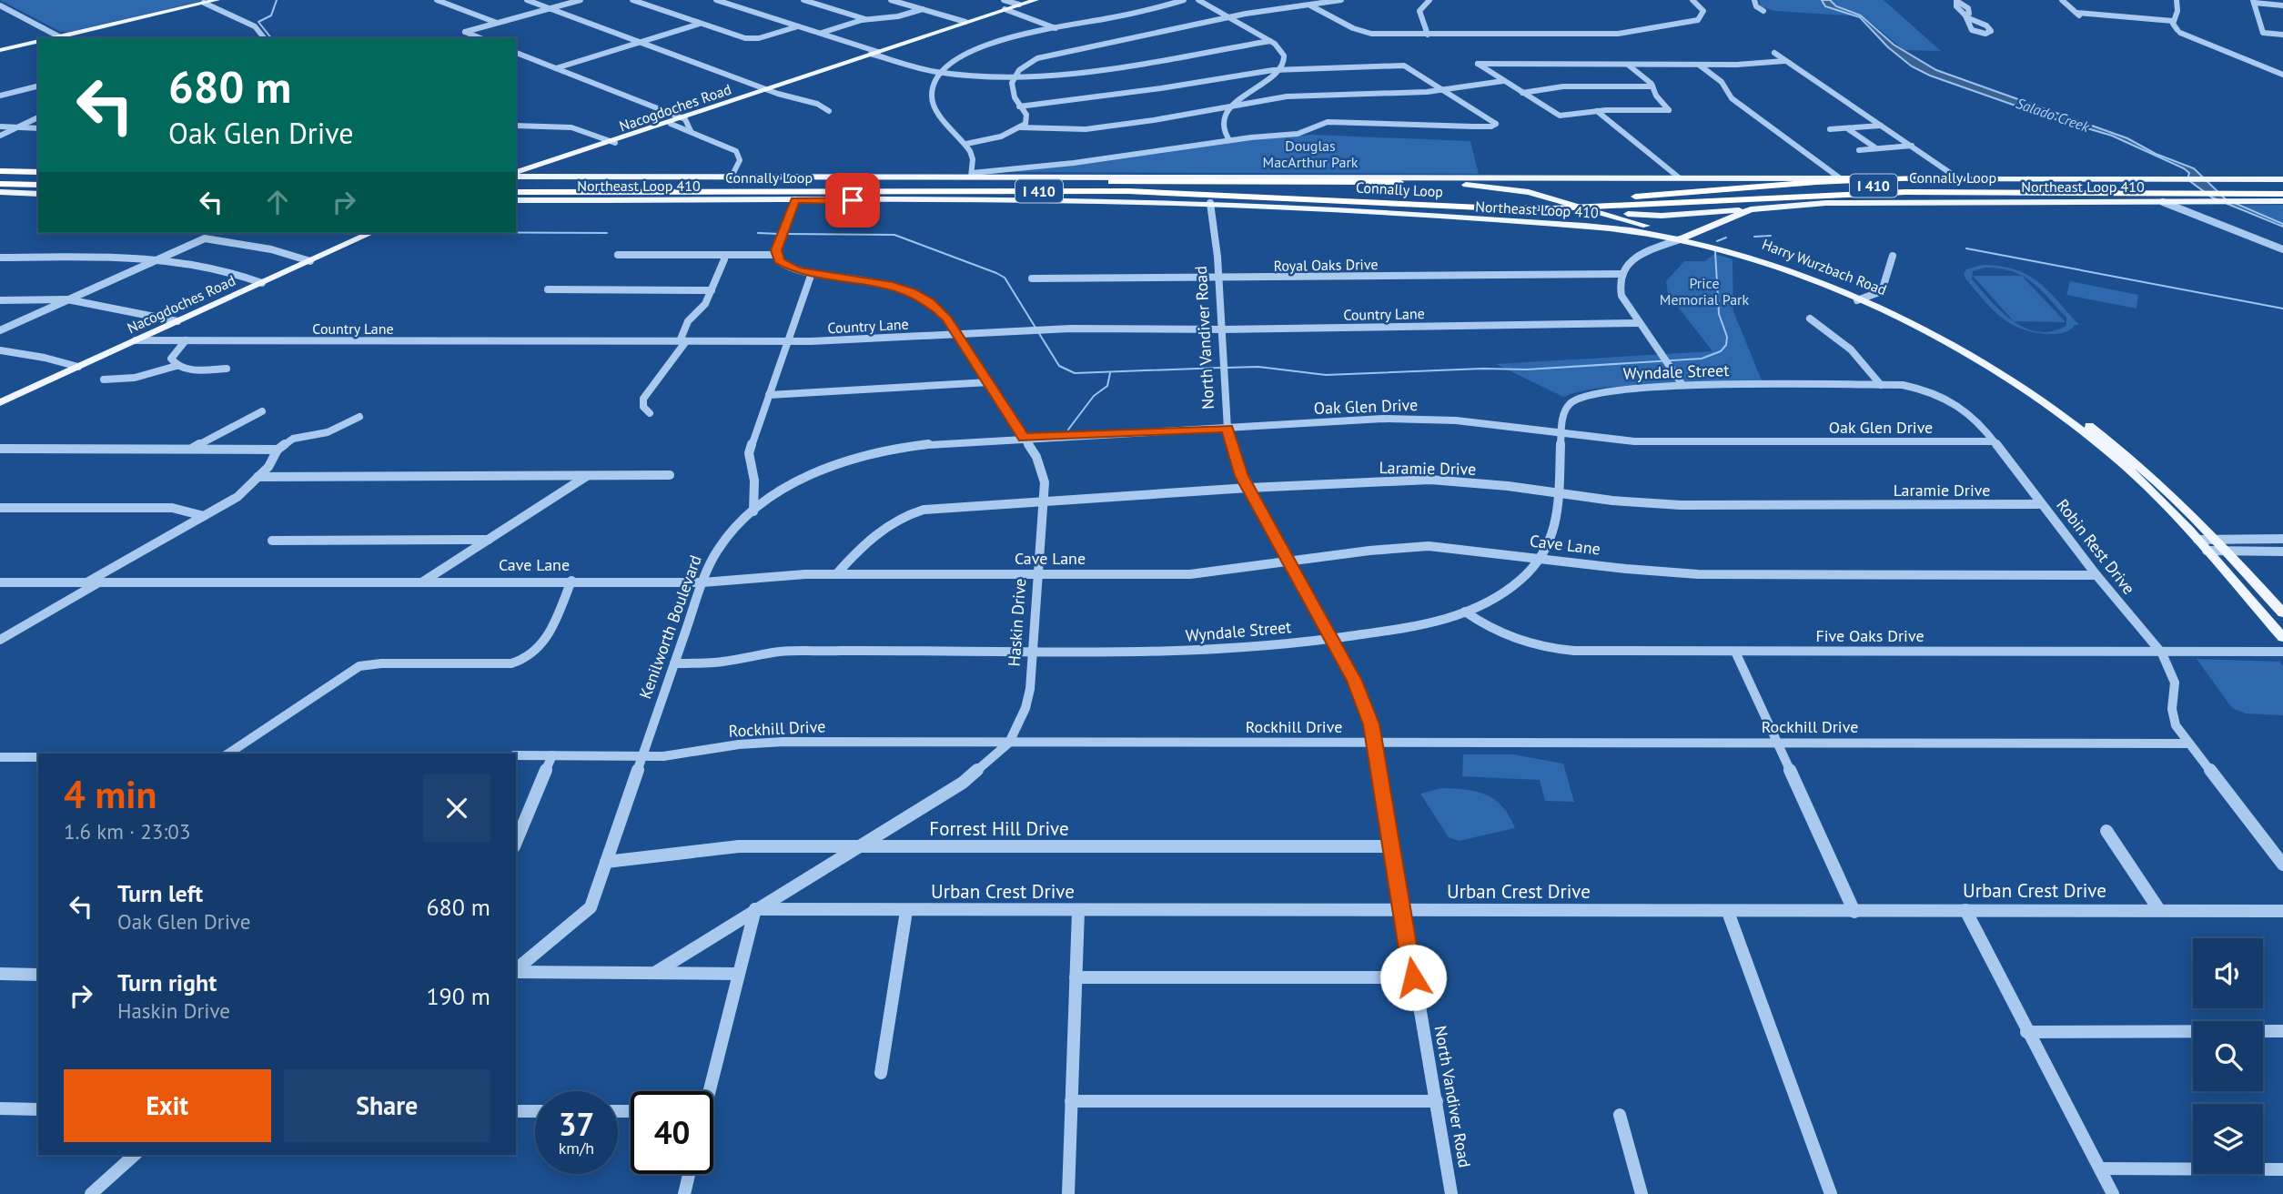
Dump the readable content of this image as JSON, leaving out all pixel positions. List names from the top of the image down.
{
  "streets": {
    "highway": ["Connally Loop", "I 410"],
    "main road": ["Nacogdoches Road", "Northeast Loop 410", "Harry Wurzbach Road"],
    "street": [
      "Royal Oaks Drive",
      "Country Lane",
      "North Vandiver Road",
      "Wyndale Street",
      "Oak Glen Drive",
      "Laramie Drive",
      "Cave Lane",
      "Robin Rest Drive",
      "Haskin Drive",
      "Kenilworth Boulevard",
      "Five Oaks Drive",
      "Rockhill Drive",
      "Forrest Hill Drive",
      "Urban Crest Drive"
    ]
  },
  "crossings": [
    ["Nacogdoches Road", "Country Lane"],
    ["Connally Loop", "Northeast Loop 410"],
    ["Northeast Loop 410", "Harry Wurzbach Road"],
    ["Northeast Loop 410", "North Vandiver Road"],
    ["Royal Oaks Drive", "North Vandiver Road"],
    ["Country Lane", "North Vandiver Road"],
    ["Country Lane", "Haskin Drive"],
    ["North Vandiver Road", "Wyndale Street"],
    ["North Vandiver Road", "Oak Glen Drive"],
    ["North Vandiver Road", "Laramie Drive"],
    ["North Vandiver Road", "Cave Lane"],
    ["North Vandiver Road", "Rockhill Drive"],
    ["North Vandiver Road", "Forrest Hill Drive"],
    ["North Vandiver Road", "Urban Crest Drive"],
    ["Wyndale Street", "Oak Glen Drive"],
    ["Wyndale Street", "Laramie Drive"],
    ["Wyndale Street", "Cave Lane"],
    ["Wyndale Street", "Robin Rest Drive"],
    ["Wyndale Street", "Haskin Drive"],
    ["Wyndale Street", "Kenilworth Boulevard"],
    ["Wyndale Street", "Five Oaks Drive"],
    ["Oak Glen Drive", "Robin Rest Drive"],
    ["Oak Glen Drive", "Haskin Drive"],
    ["Oak Glen Drive", "Kenilworth Boulevard"],
    ["Laramie Drive", "Cave Lane"],
    ["Laramie Drive", "Robin Rest Drive"],
    ["Laramie Drive", "Haskin Drive"],
    ["Cave Lane", "Robin Rest Drive"],
    ["Cave Lane", "Haskin Drive"],
    ["Cave Lane", "Kenilworth Boulevard"],
    ["Robin Rest Drive", "Five Oaks Drive"],
    ["Robin Rest Drive", "Rockhill Drive"],
    ["Haskin Drive", "Rockhill Drive"],
    ["Haskin Drive", "Forrest Hill Drive"],
    ["Haskin Drive", "Urban Crest Drive"],
    ["Kenilworth Boulevard", "Rockhill Drive"],
    ["Kenilworth Boulevard", "Forrest Hill Drive"]
  ],
  "water": ["Salado Creek"],
  "parks": ["Douglas MacArthur Park", "Price Memorial Park"],
  "page": {
    "turn": ["680 m", "Oak Glen Drive"],
    "heading": ["4 min", "1.6 km · 23:03"],
    "list": [
      {
        "name": "Turn left",
        "note": "Oak Glen Drive",
        "value": "680 m"
      },
      {
        "name": "Turn right",
        "note": "Haskin Drive",
        "value": "190 m"
      }
    ],
    "buttons": ["Exit", "Share"],
    "speed": "37 km/h",
    "limit": "40"
  }
}
